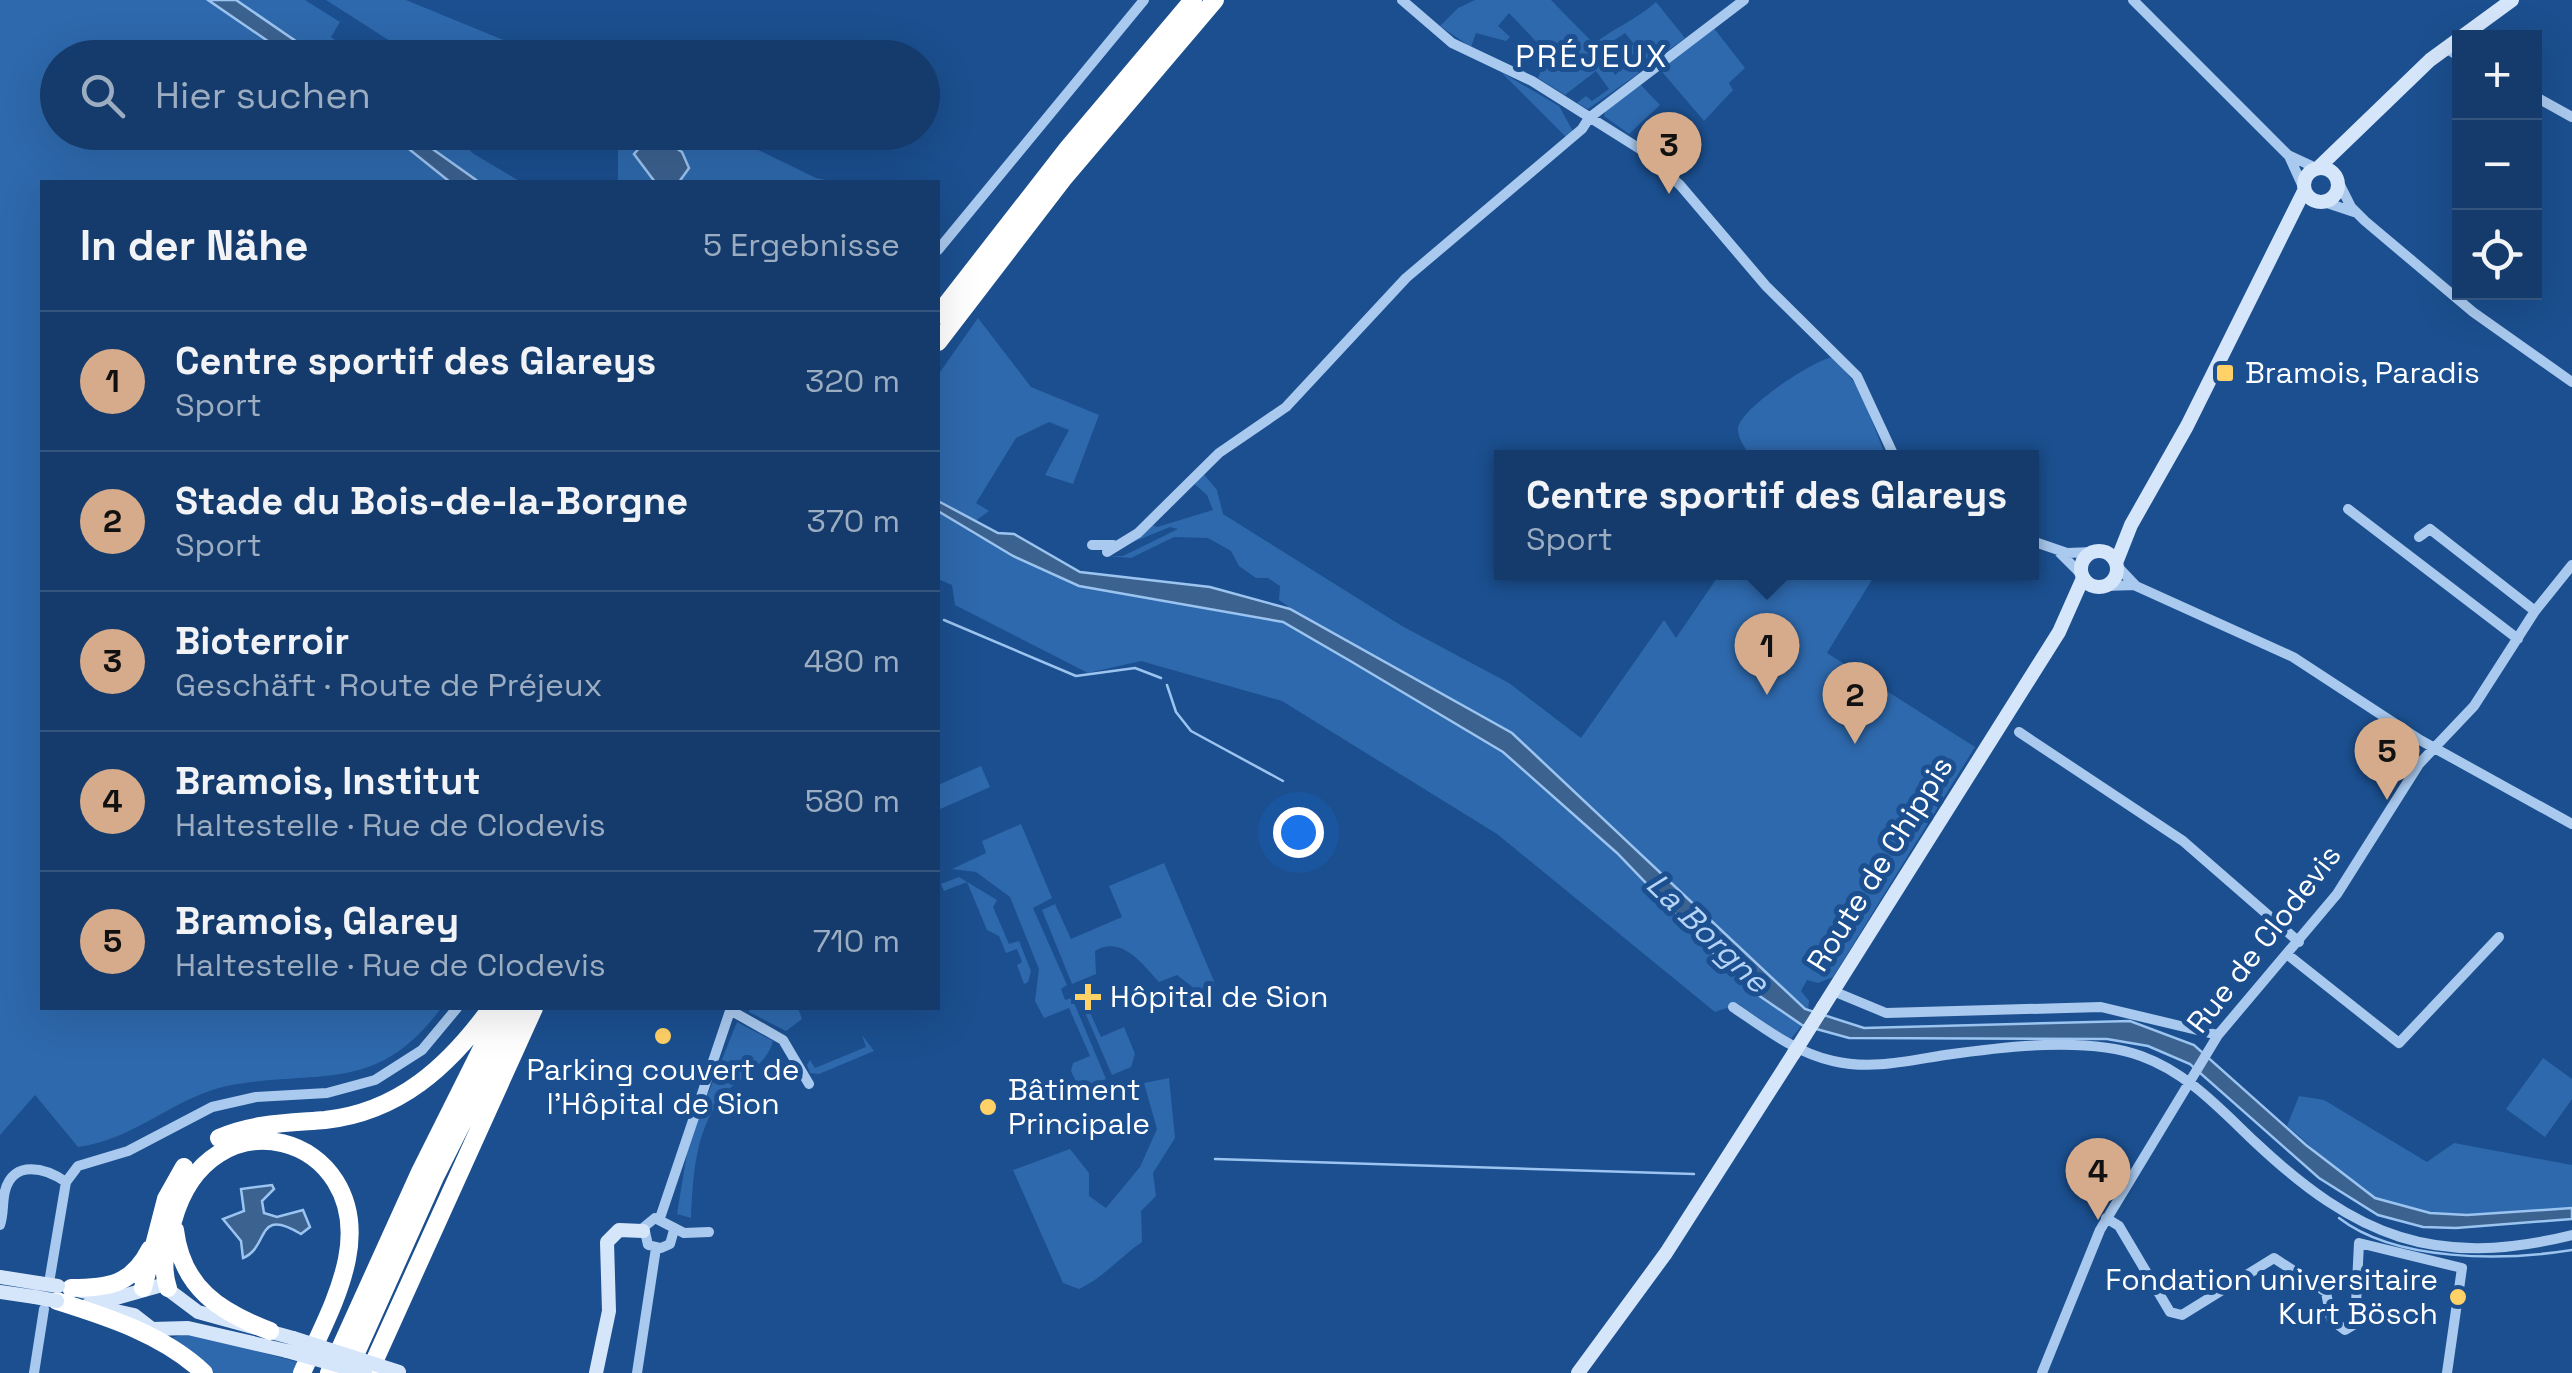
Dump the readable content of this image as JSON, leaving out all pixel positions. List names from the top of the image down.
{
  "streets": {
    "street": ["Route de Chippis", "Rue de Clodevis"]
  },
  "districts": ["PRÉJEUX"],
  "water": ["La Borgne"],
  "places": {
    "transit": ["Bramois, Paradis"],
    "health": ["Hôpital de Sion"],
    "other": ["Parking couvert de l’Hôpital de Sion", "Bâtiment Principale", "Fondation universitaire Kurt Bösch"]
  },
  "page": {
    "map_buttons": ["+", "−"],
    "search": "Hier suchen",
    "pins": [
      "3",
      "1",
      "2",
      "5",
      "4"
    ],
    "heading": ["In der Nähe", "5 Ergebnisse"],
    "list": [
      {
        "mark": "1",
        "name": "Centre sportif des Glareys",
        "note": "Sport",
        "value": "320 m"
      },
      {
        "mark": "2",
        "name": "Stade du Bois-de-la-Borgne",
        "note": "Sport",
        "value": "370 m"
      },
      {
        "mark": "3",
        "name": "Bioterroir",
        "note": "Geschäft · Route de Préjeux",
        "value": "480 m"
      },
      {
        "mark": "4",
        "name": "Bramois, Institut",
        "note": "Haltestelle · Rue de Clodevis",
        "value": "580 m"
      },
      {
        "mark": "5",
        "name": "Bramois, Glarey",
        "note": "Haltestelle · Rue de Clodevis",
        "value": "710 m"
      }
    ],
    "popup": ["Centre sportif des Glareys", "Sport"]
  }
}
